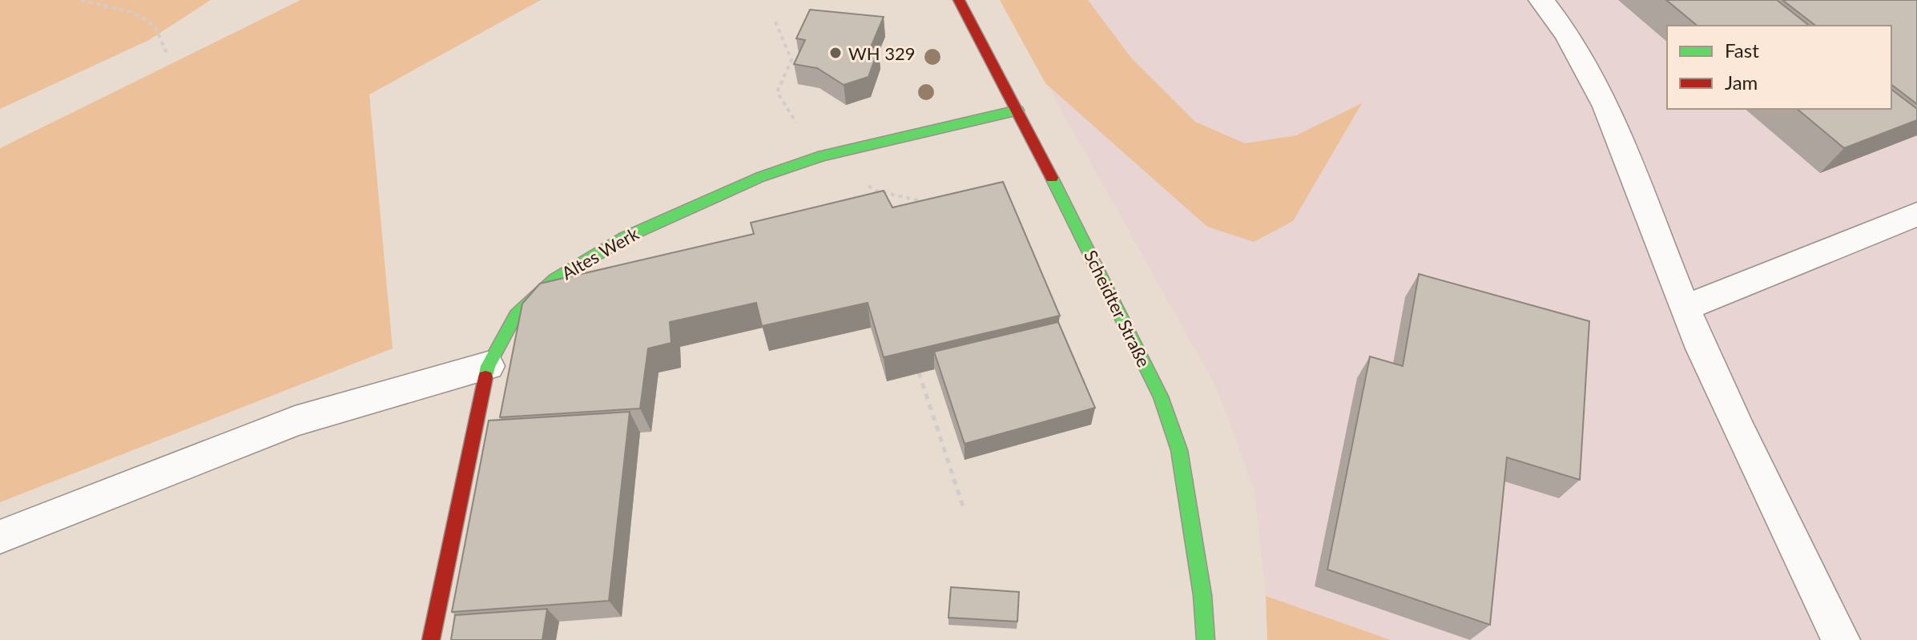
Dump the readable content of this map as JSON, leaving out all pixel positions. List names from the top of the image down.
{
  "streets": {
    "street": ["Altes Werk", "Scheidter Straße"]
  },
  "crossings": [
    ["Altes Werk", "Scheidter Straße"]
  ],
  "places": ["WH 329"],
  "legend": ["Fast", "Jam"]
}
